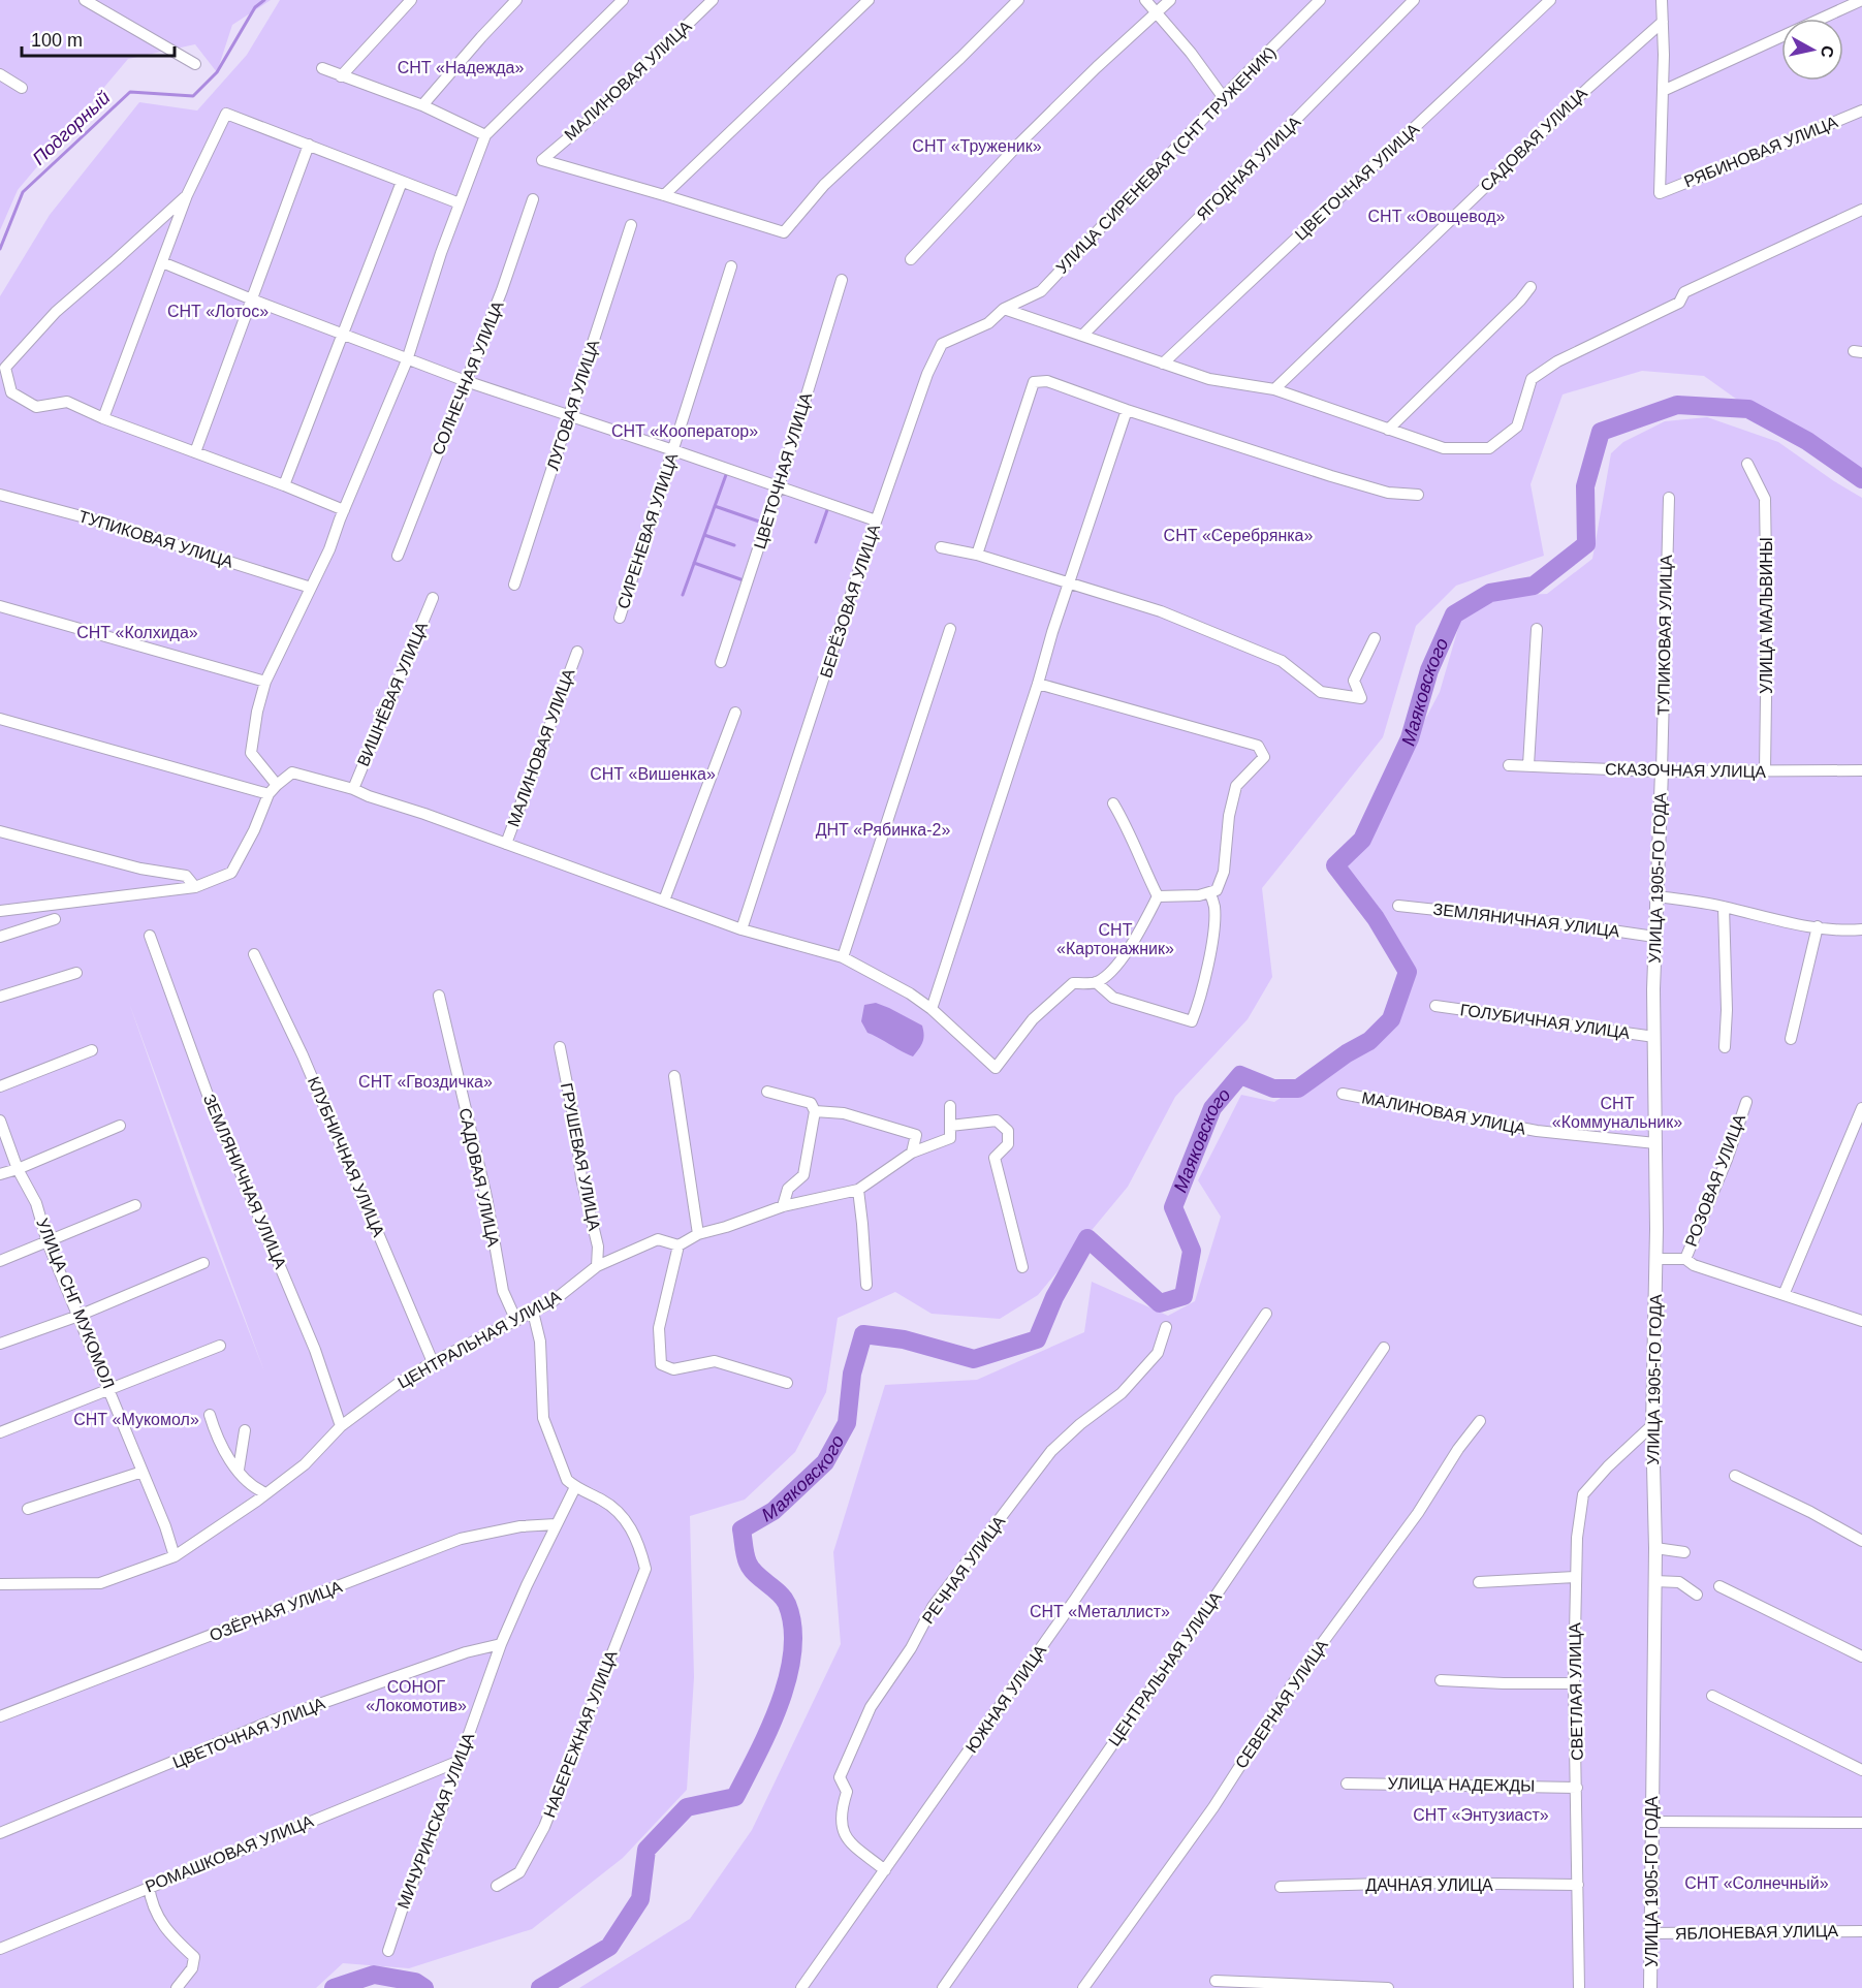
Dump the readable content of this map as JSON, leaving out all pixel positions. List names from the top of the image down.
{
  "streets": {
    "street": [
      "МАЛИНОВАЯ УЛИЦА",
      "САДОВАЯ УЛИЦА",
      "РЯБИНОВАЯ УЛИЦА",
      "УЛИЦА СИРЕНЕВАЯ (СНТ ТРУЖЕНИК)",
      "ЯГОДНАЯ УЛИЦА",
      "ЦВЕТОЧНАЯ УЛИЦА",
      "СОЛНЕЧНАЯ УЛИЦА",
      "ЛУГОВАЯ УЛИЦА",
      "СИРЕНЕВАЯ УЛИЦА",
      "ТУПИКОВАЯ УЛИЦА",
      "БЕРЁЗОВАЯ УЛИЦА",
      "УЛИЦА МАЛЬВИНЫ",
      "ВИШНЁВАЯ УЛИЦА",
      "СКАЗОЧНАЯ УЛИЦА",
      "УЛИЦА 1905-ГО ГОДА",
      "ЗЕМЛЯНИЧНАЯ УЛИЦА",
      "ГОЛУБИЧНАЯ УЛИЦА",
      "КЛУБНИЧНАЯ УЛИЦА",
      "ГРУШЕВАЯ УЛИЦА",
      "РОЗОВАЯ УЛИЦА",
      "УЛИЦА СНГ МУКОМОЛ",
      "ЦЕНТРАЛЬНАЯ УЛИЦА",
      "РЕЧНАЯ УЛИЦА",
      "ОЗЁРНАЯ УЛИЦА",
      "СВЕТЛАЯ УЛИЦА",
      "ЮЖНАЯ УЛИЦА",
      "СЕВЕРНАЯ УЛИЦА",
      "НАБЕРЕЖНАЯ УЛИЦА",
      "УЛИЦА НАДЕЖДЫ",
      "МИЧУРИНСКАЯ УЛИЦА",
      "РОМАШКОВАЯ УЛИЦА",
      "ДАЧНАЯ УЛИЦА",
      "ЯБЛОНЕВАЯ УЛИЦА"
    ]
  },
  "crossings": [
    ["МАЛИНОВАЯ УЛИЦА", "УЛИЦА 1905-ГО ГОДА"],
    ["САДОВАЯ УЛИЦА", "ЦЕНТРАЛЬНАЯ УЛИЦА"],
    ["УЛИЦА СИРЕНЕВАЯ (СНТ ТРУЖЕНИК)", "БЕРЁЗОВАЯ УЛИЦА"],
    ["ЦВЕТОЧНАЯ УЛИЦА", "МИЧУРИНСКАЯ УЛИЦА"],
    ["ТУПИКОВАЯ УЛИЦА", "СКАЗОЧНАЯ УЛИЦА"],
    ["ТУПИКОВАЯ УЛИЦА", "УЛИЦА 1905-ГО ГОДА"],
    ["УЛИЦА МАЛЬВИНЫ", "СКАЗОЧНАЯ УЛИЦА"],
    ["СКАЗОЧНАЯ УЛИЦА", "УЛИЦА 1905-ГО ГОДА"],
    ["УЛИЦА 1905-ГО ГОДА", "ЗЕМЛЯНИЧНАЯ УЛИЦА"],
    ["УЛИЦА 1905-ГО ГОДА", "ГОЛУБИЧНАЯ УЛИЦА"],
    ["УЛИЦА 1905-ГО ГОДА", "СВЕТЛАЯ УЛИЦА"],
    ["УЛИЦА 1905-ГО ГОДА", "ЯБЛОНЕВАЯ УЛИЦА"],
    ["ЗЕМЛЯНИЧНАЯ УЛИЦА", "ЦЕНТРАЛЬНАЯ УЛИЦА"],
    ["КЛУБНИЧНАЯ УЛИЦА", "ЦЕНТРАЛЬНАЯ УЛИЦА"],
    ["ГРУШЕВАЯ УЛИЦА", "ЦЕНТРАЛЬНАЯ УЛИЦА"],
    ["УЛИЦА СНГ МУКОМОЛ", "ЦЕНТРАЛЬНАЯ УЛИЦА"],
    ["РЕЧНАЯ УЛИЦА", "ЮЖНАЯ УЛИЦА"],
    ["ОЗЁРНАЯ УЛИЦА", "МИЧУРИНСКАЯ УЛИЦА"],
    ["СВЕТЛАЯ УЛИЦА", "УЛИЦА НАДЕЖДЫ"],
    ["СВЕТЛАЯ УЛИЦА", "ДАЧНАЯ УЛИЦА"],
    ["НАБЕРЕЖНАЯ УЛИЦА", "МИЧУРИНСКАЯ УЛИЦА"],
    ["МИЧУРИНСКАЯ УЛИЦА", "РОМАШКОВАЯ УЛИЦА"]
  ],
  "water": ["Подгорный", "Маяковского"],
  "parks": [
    "СНТ «Надежда»",
    "СНТ «Труженик»",
    "СНТ «Овощевод»",
    "СНТ «Лотос»",
    "СНТ «Кооператор»",
    "СНТ «Серебрянка»",
    "СНТ «Колхида»",
    "СНТ «Вишенка»",
    "ДНТ «Рябинка-2»",
    "СНТ «Картонажник»",
    "СНТ «Гвоздичка»",
    "СНТ «Коммунальник»",
    "СНТ «Мукомол»",
    "СНТ «Металлист»",
    "СОНОГ «Локомотив»",
    "СНТ «Энтузиаст»",
    "СНТ «Солнечный»"
  ],
  "scale_bar": "100 m",
  "north": "right"
}
